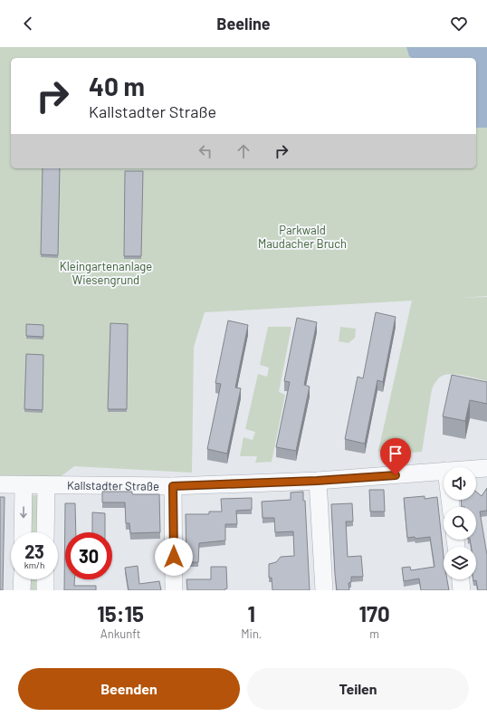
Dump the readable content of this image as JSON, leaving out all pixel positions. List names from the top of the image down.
{
  "streets": {
    "street": ["Kallstadter Straße"]
  },
  "parks": ["Parkwald Maudacher Bruch", "Kleingartenanlage Wiesengrund"],
  "page": {
    "header": "Beeline",
    "turn": ["40 m", "Kallstadter Straße"],
    "speed": "23 km/h",
    "limit": "30",
    "eta": [
      "15:15",
      "Ankunft",
      "1",
      "Min.",
      "170",
      "m"
    ],
    "buttons": ["Beenden", "Teilen"]
  }
}
